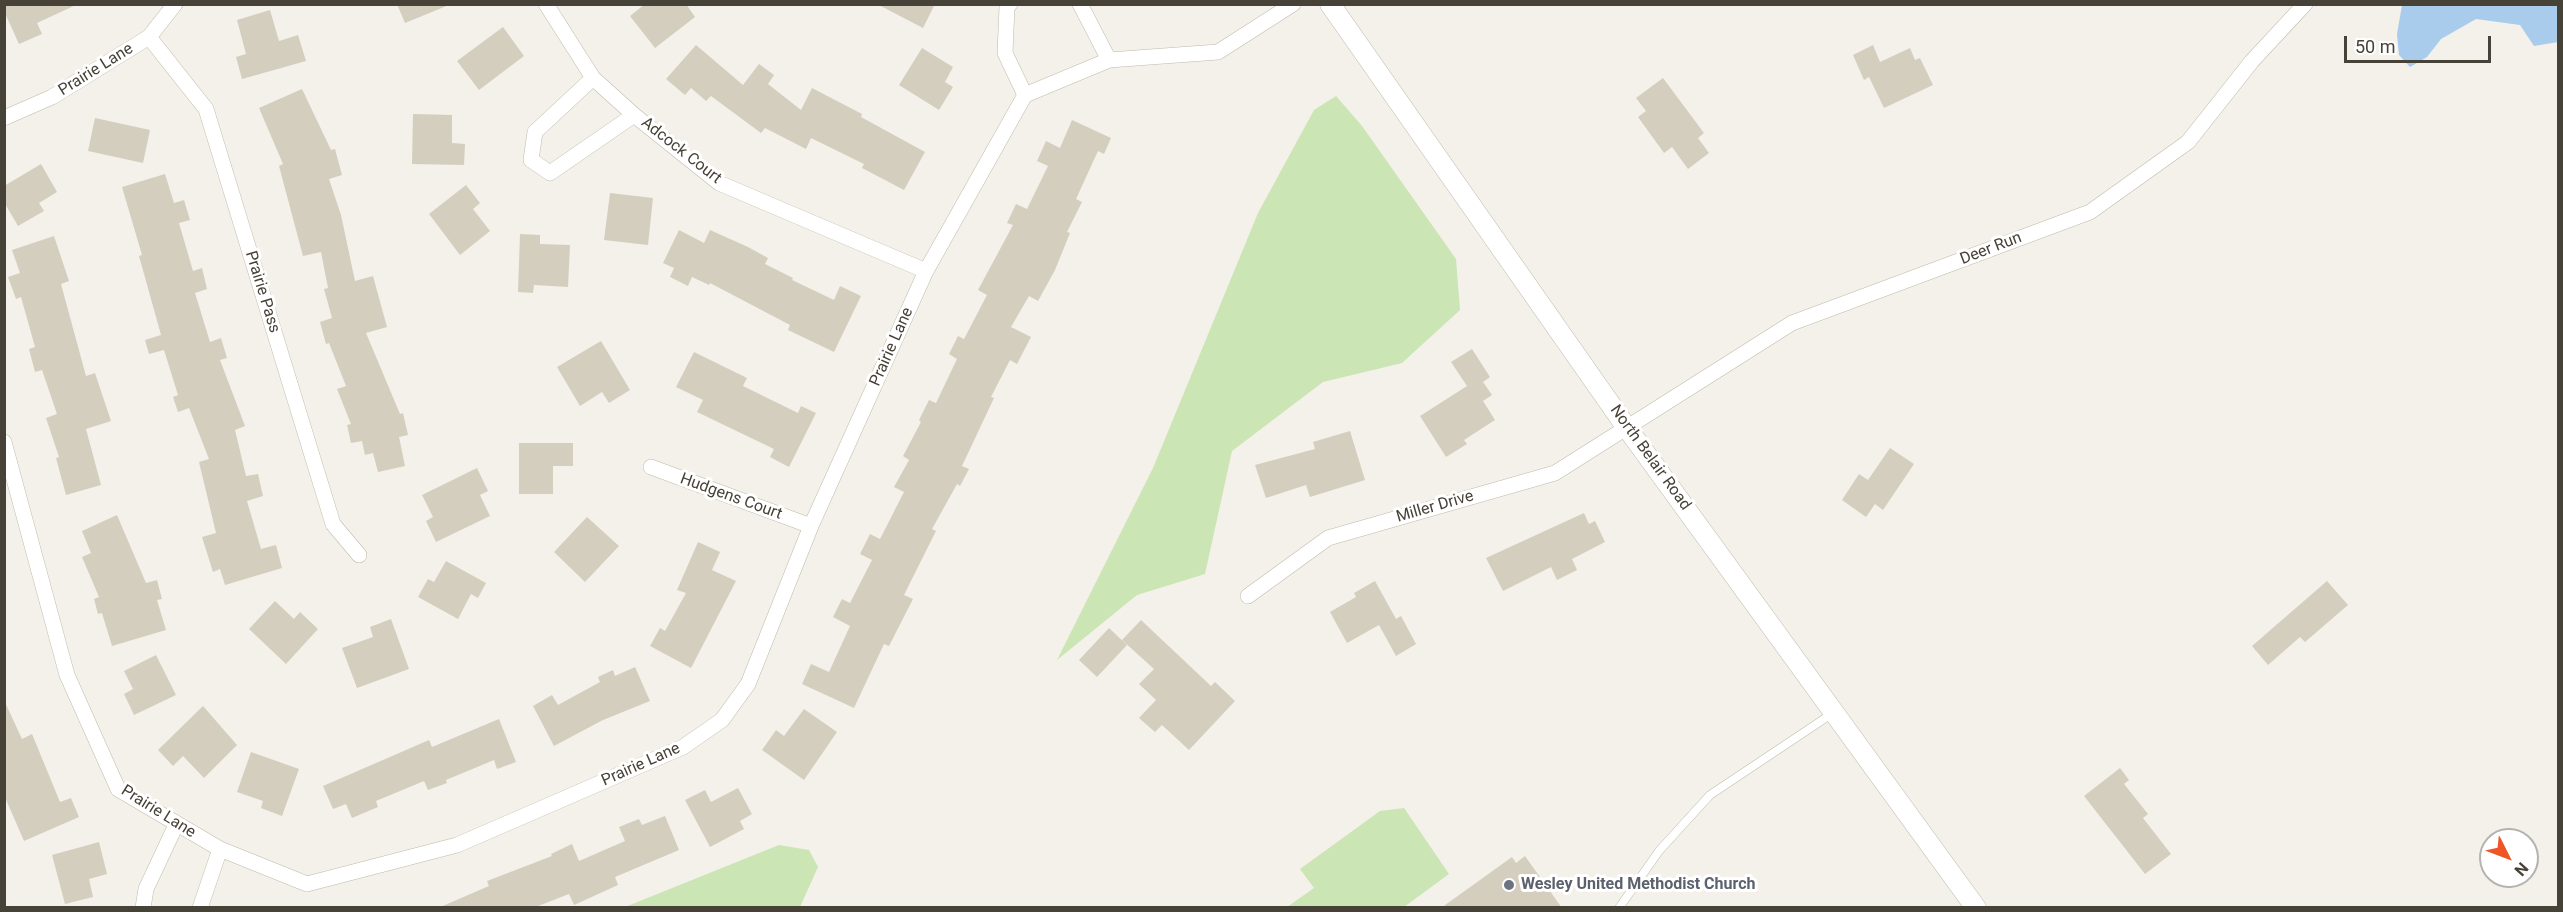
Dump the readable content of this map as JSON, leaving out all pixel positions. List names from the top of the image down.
{
  "streets": {
    "street": [
      "Prairie Lane",
      "Adcock Court",
      "Deer Run",
      "Prairie Pass",
      "North Belair Road",
      "Hudgens Court",
      "Miller Drive"
    ]
  },
  "crossings": [
    ["Prairie Lane", "Adcock Court"],
    ["Prairie Lane", "Prairie Pass"],
    ["Prairie Lane", "Hudgens Court"],
    ["Deer Run", "North Belair Road"],
    ["Deer Run", "Miller Drive"],
    ["North Belair Road", "Miller Drive"]
  ],
  "places": ["Wesley United Methodist Church"],
  "scale_bar": "50 m",
  "north": "bottom right"
}
